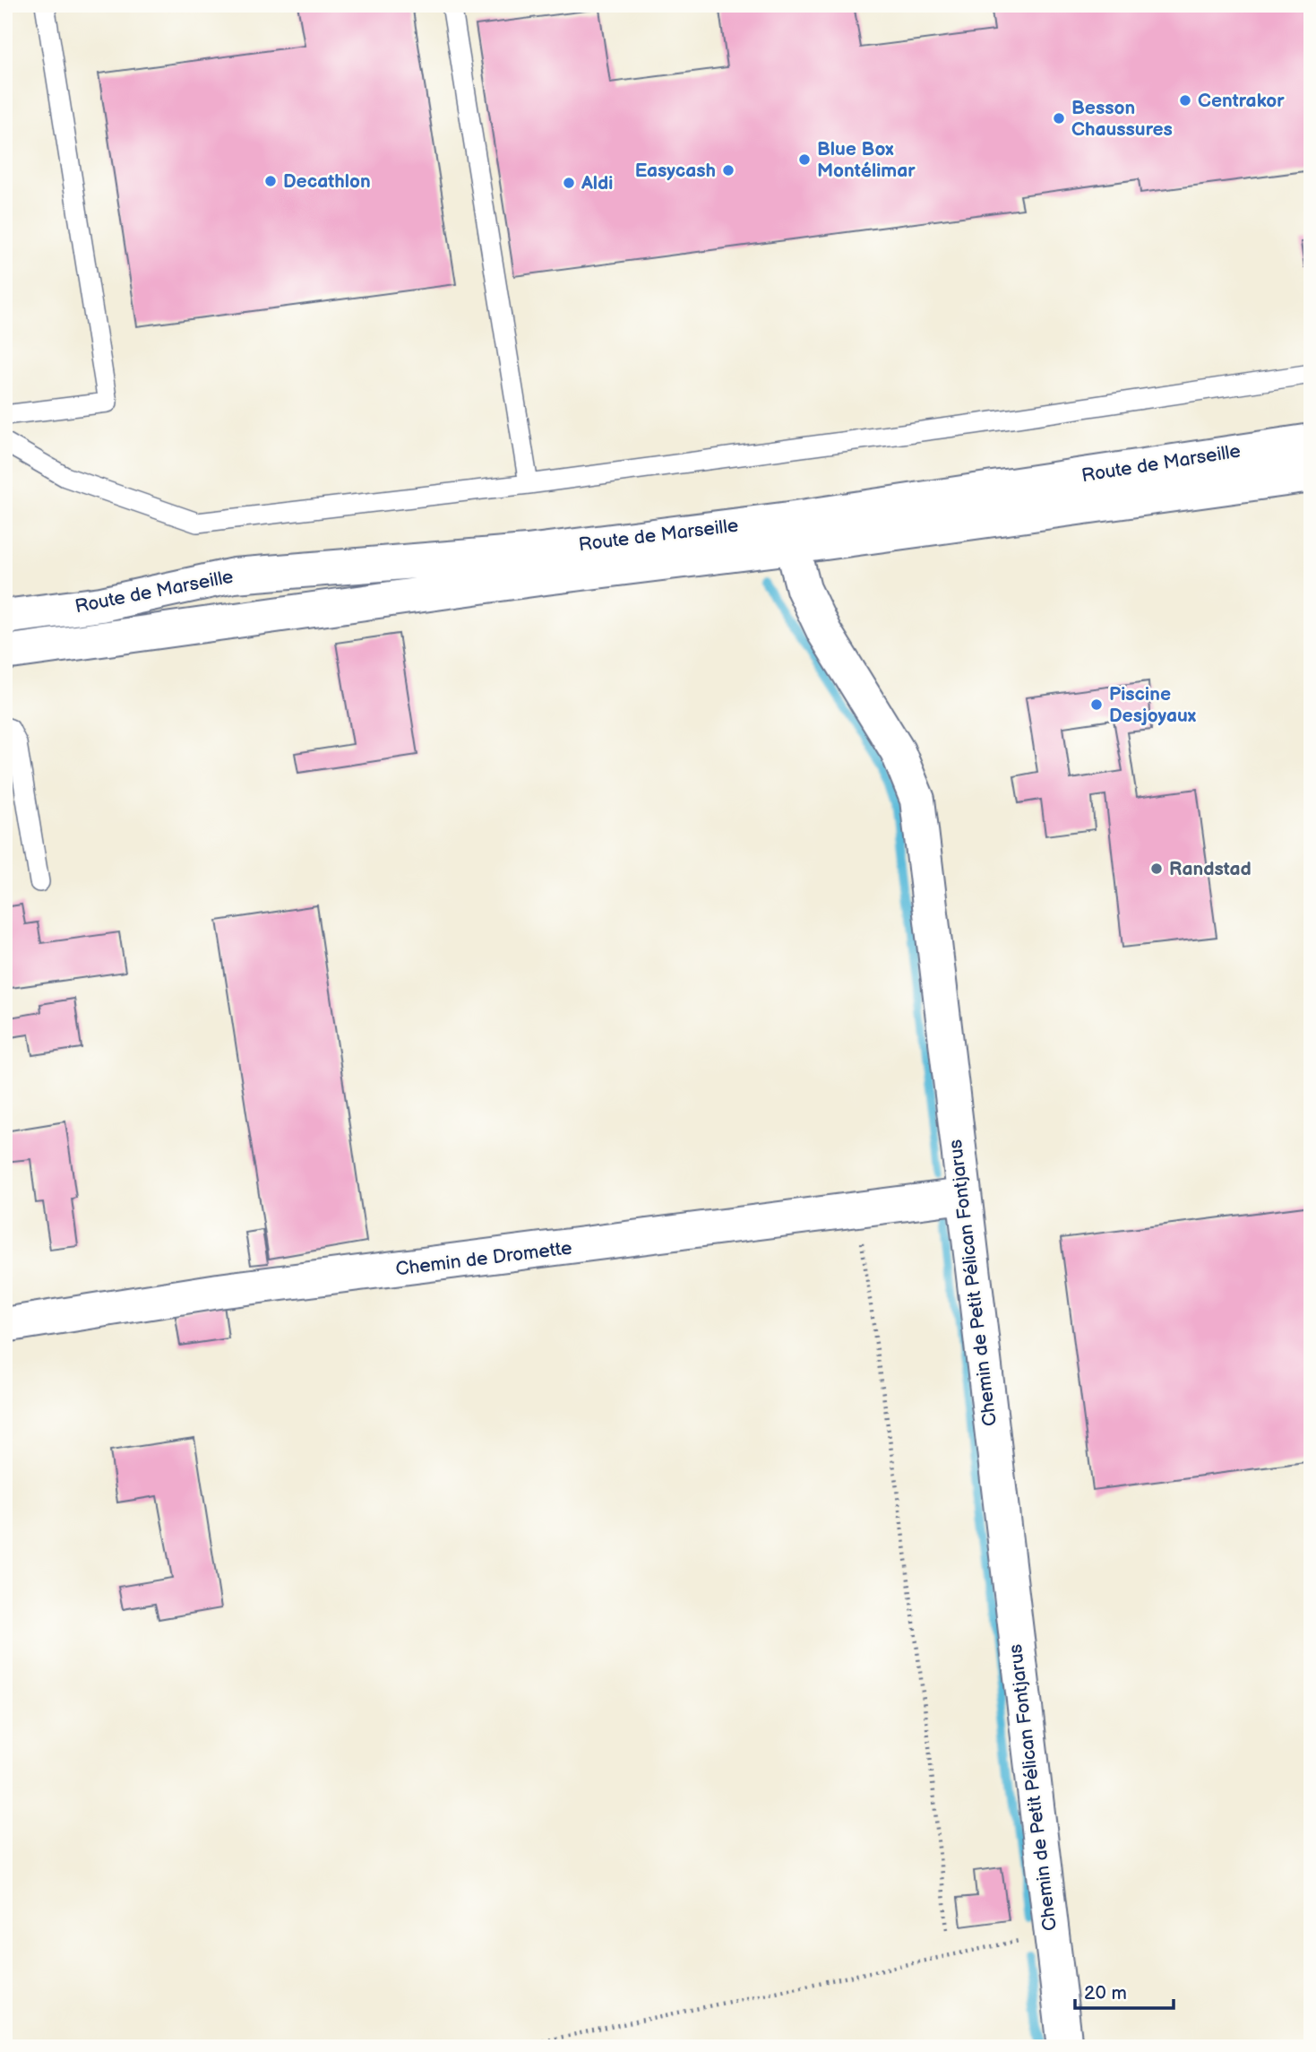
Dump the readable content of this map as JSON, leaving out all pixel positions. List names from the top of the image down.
{
  "streets": {
    "main road": ["Route de Marseille", "Chemin de Dromette", "Chemin de Petit Pélican Fontjarus"]
  },
  "crossings": [
    ["Route de Marseille", "Chemin de Petit Pélican Fontjarus"],
    ["Chemin de Dromette", "Chemin de Petit Pélican Fontjarus"]
  ],
  "places": [
    "Centrakor",
    "Besson Chaussures",
    "Blue Box Montélimar",
    "Easycash",
    "Decathlon",
    "Aldi",
    "Piscine Desjoyaux",
    "Randstad"
  ],
  "scale_bar": "20 m"
}
